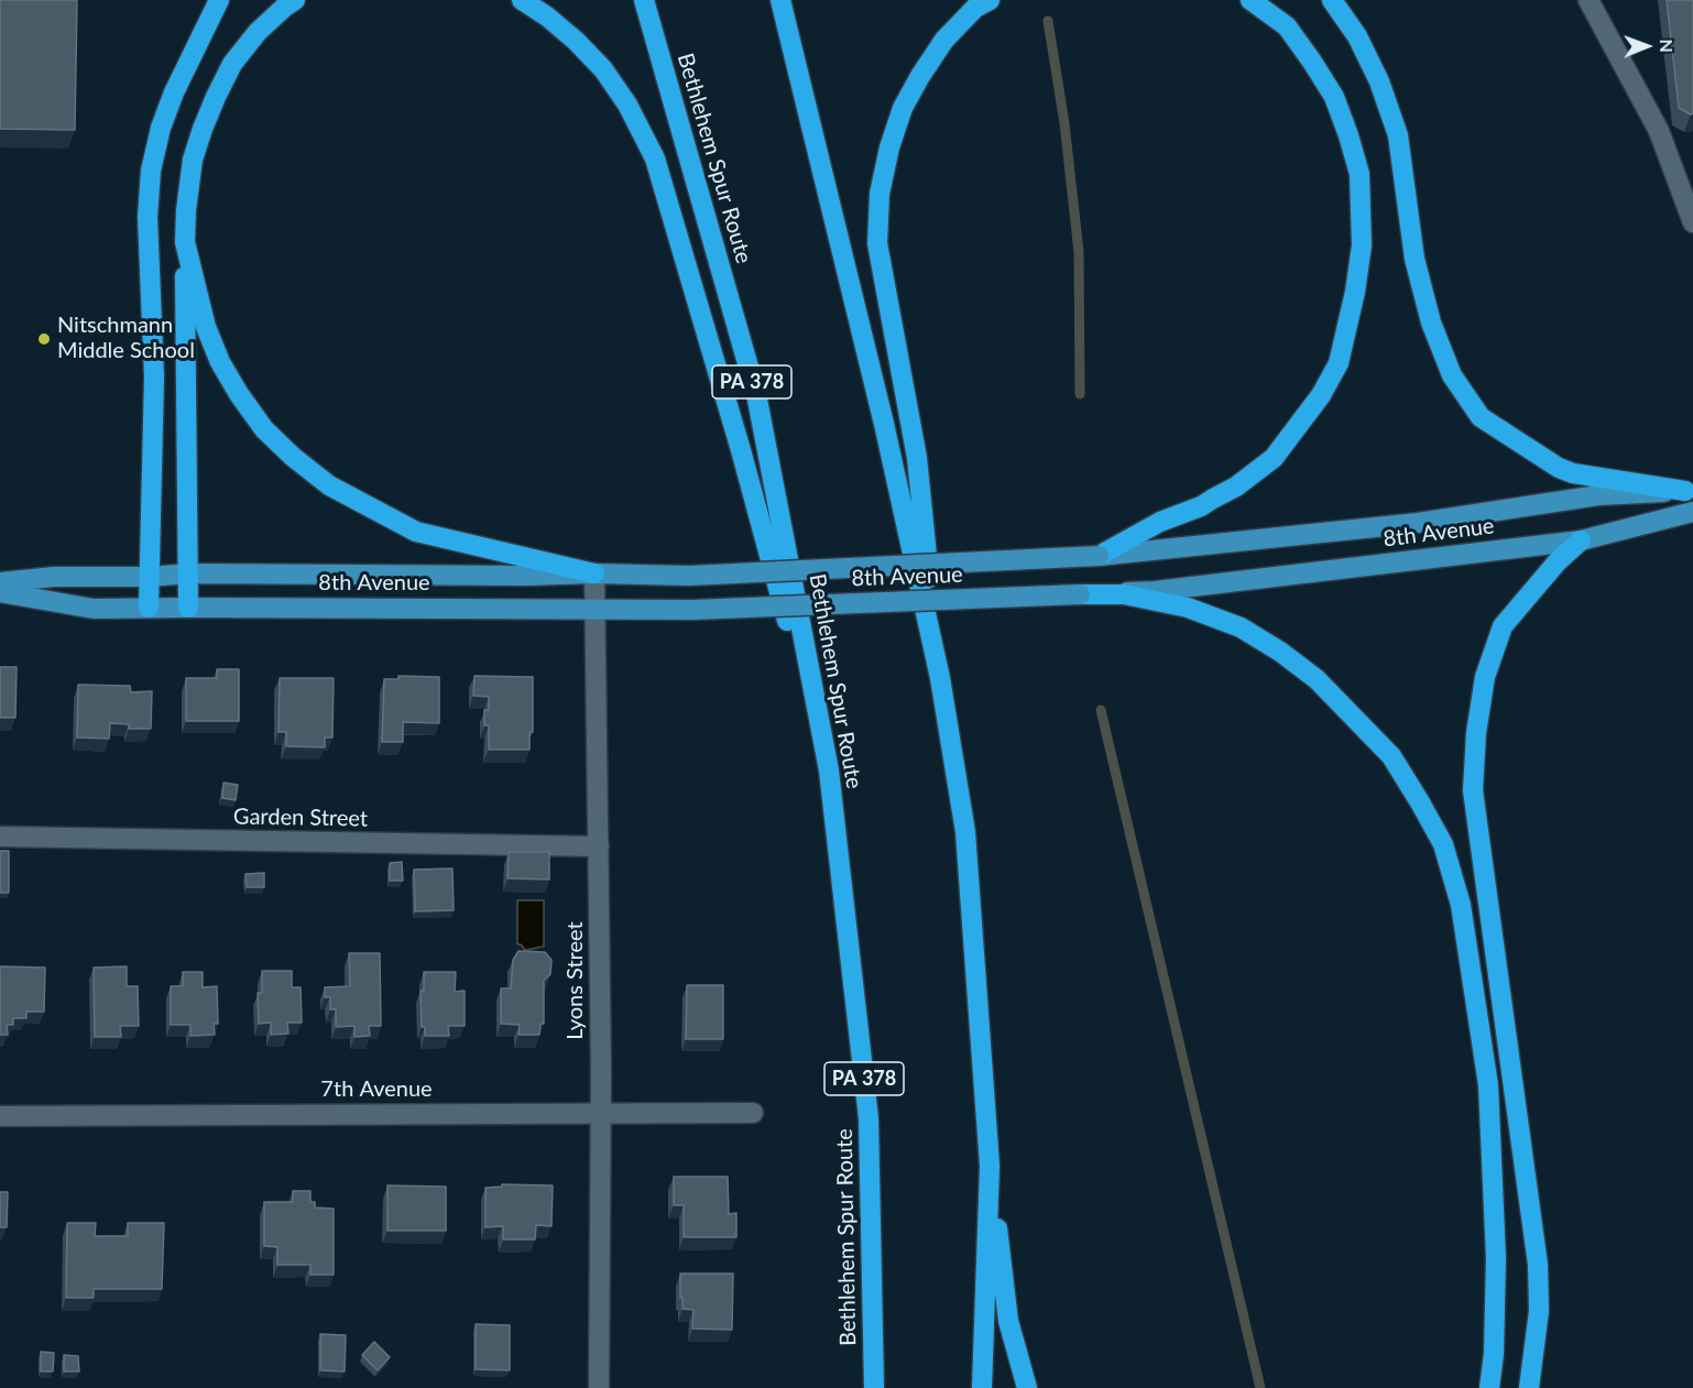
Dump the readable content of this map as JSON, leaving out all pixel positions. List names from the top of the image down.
{
  "streets": {
    "highway": ["Bethlehem Spur Route", "PA 378"],
    "main road": ["8th Avenue"],
    "street": ["Garden Street", "Lyons Street", "7th Avenue"]
  },
  "crossings": [
    ["8th Avenue", "Lyons Street"],
    ["Garden Street", "Lyons Street"],
    ["Lyons Street", "7th Avenue"]
  ],
  "places": ["Nitschmann Middle School"],
  "north": "right"
}
